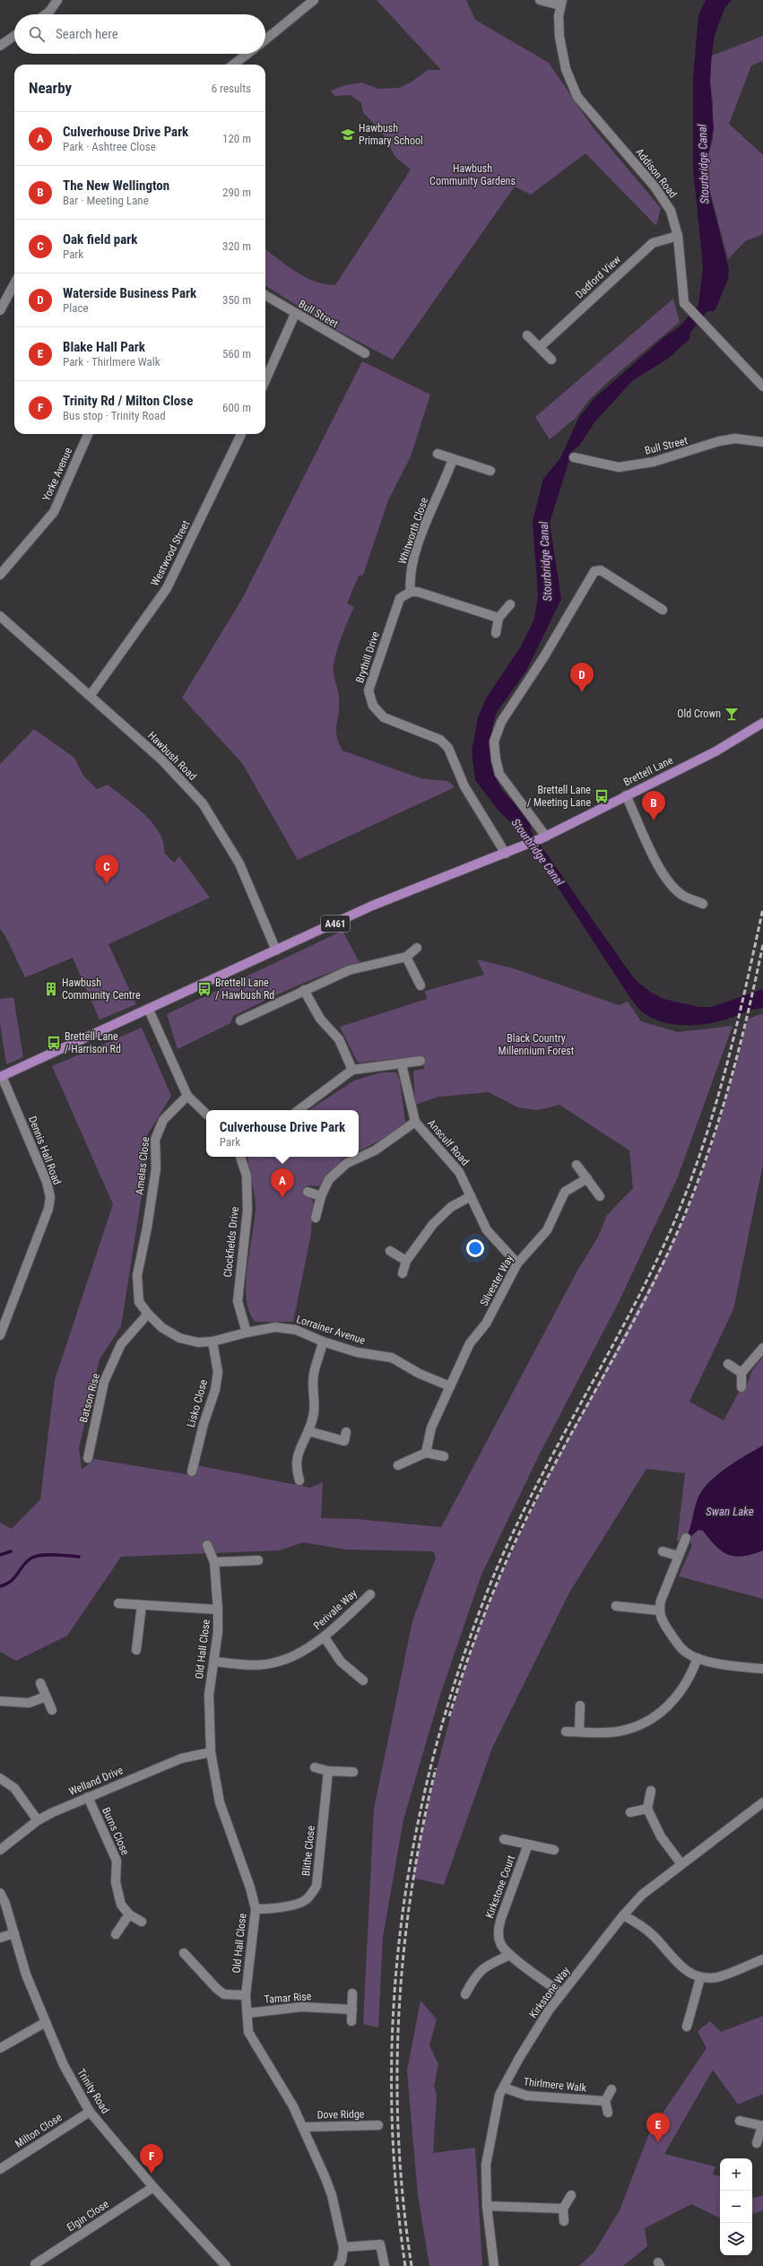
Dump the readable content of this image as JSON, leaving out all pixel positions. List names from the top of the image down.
{
  "streets": {
    "main road": ["Brettell Lane", "A461"],
    "street": [
      "Addison Road",
      "Dadford View",
      "Bull Street",
      "Yorke Avenue",
      "Whitworth Close",
      "Westwood Street",
      "Brythill Drive",
      "Hawbush Road",
      "Ansculf Road",
      "Dennis Hall Road",
      "Amelas Close",
      "Clockfields Drive",
      "Silvester Way",
      "Lorrainer Avenue",
      "Batson Rise",
      "Lisko Close",
      "Perivale Way",
      "Old Hall Close",
      "Welland Drive",
      "Burns Close",
      "Blithe Close",
      "Kirkstone Court",
      "Kirkstone Way",
      "Tamar Rise",
      "Thirlmere Walk",
      "Trinity Road",
      "Dove Ridge",
      "Milton Close",
      "Elgin Close"
    ]
  },
  "crossings": [
    ["Addison Road", "Dadford View"],
    ["Whitworth Close", "Brythill Drive"],
    ["Westwood Street", "Hawbush Road"],
    ["Brythill Drive", "A461"],
    ["Hawbush Road", "A461"],
    ["Brettell Lane", "A461"],
    ["A461", "Dennis Hall Road"],
    ["Ansculf Road", "Silvester Way"],
    ["Amelas Close", "Lorrainer Avenue"],
    ["Clockfields Drive", "Lorrainer Avenue"],
    ["Silvester Way", "Lorrainer Avenue"],
    ["Lorrainer Avenue", "Batson Rise"],
    ["Lorrainer Avenue", "Lisko Close"],
    ["Perivale Way", "Old Hall Close"],
    ["Old Hall Close", "Welland Drive"],
    ["Old Hall Close", "Blithe Close"],
    ["Old Hall Close", "Tamar Rise"],
    ["Old Hall Close", "Dove Ridge"],
    ["Welland Drive", "Burns Close"],
    ["Kirkstone Court", "Kirkstone Way"],
    ["Kirkstone Way", "Thirlmere Walk"],
    ["Trinity Road", "Milton Close"],
    ["Trinity Road", "Elgin Close"]
  ],
  "water": ["Stourbridge Canal", "Swan Lake"],
  "parks": ["Hawbush Community Gardens", "Black Country Millennium Forest"],
  "places": {
    "school or university": ["Hawbush Primary School"],
    "bar": ["Old Crown"],
    "bus stop": ["Brettell Lane / Meeting Lane", "Brettell Lane / Hawbush Rd", "Brettell Lane / Harrison Rd"],
    "building": ["Hawbush Community Centre"]
  },
  "page": {
    "search": "Search here",
    "heading": ["Nearby", "6 results"],
    "list": [
      {
        "mark": "A",
        "name": "Culverhouse Drive Park",
        "note": "Park · Ashtree Close",
        "value": "120 m"
      },
      {
        "mark": "B",
        "name": "The New Wellington",
        "note": "Bar · Meeting Lane",
        "value": "290 m"
      },
      {
        "mark": "C",
        "name": "Oak field park",
        "note": "Park",
        "value": "320 m"
      },
      {
        "mark": "D",
        "name": "Waterside Business Park",
        "note": "Place",
        "value": "350 m"
      },
      {
        "mark": "E",
        "name": "Blake Hall Park",
        "note": "Park · Thirlmere Walk",
        "value": "560 m"
      },
      {
        "mark": "F",
        "name": "Trinity Rd / Milton Close",
        "note": "Bus stop · Trinity Road",
        "value": "600 m"
      }
    ],
    "pins": [
      "D",
      "B",
      "C",
      "A",
      "E",
      "F"
    ],
    "popup": ["Culverhouse Drive Park", "Park"],
    "map_buttons": ["+", "−"]
  }
}
